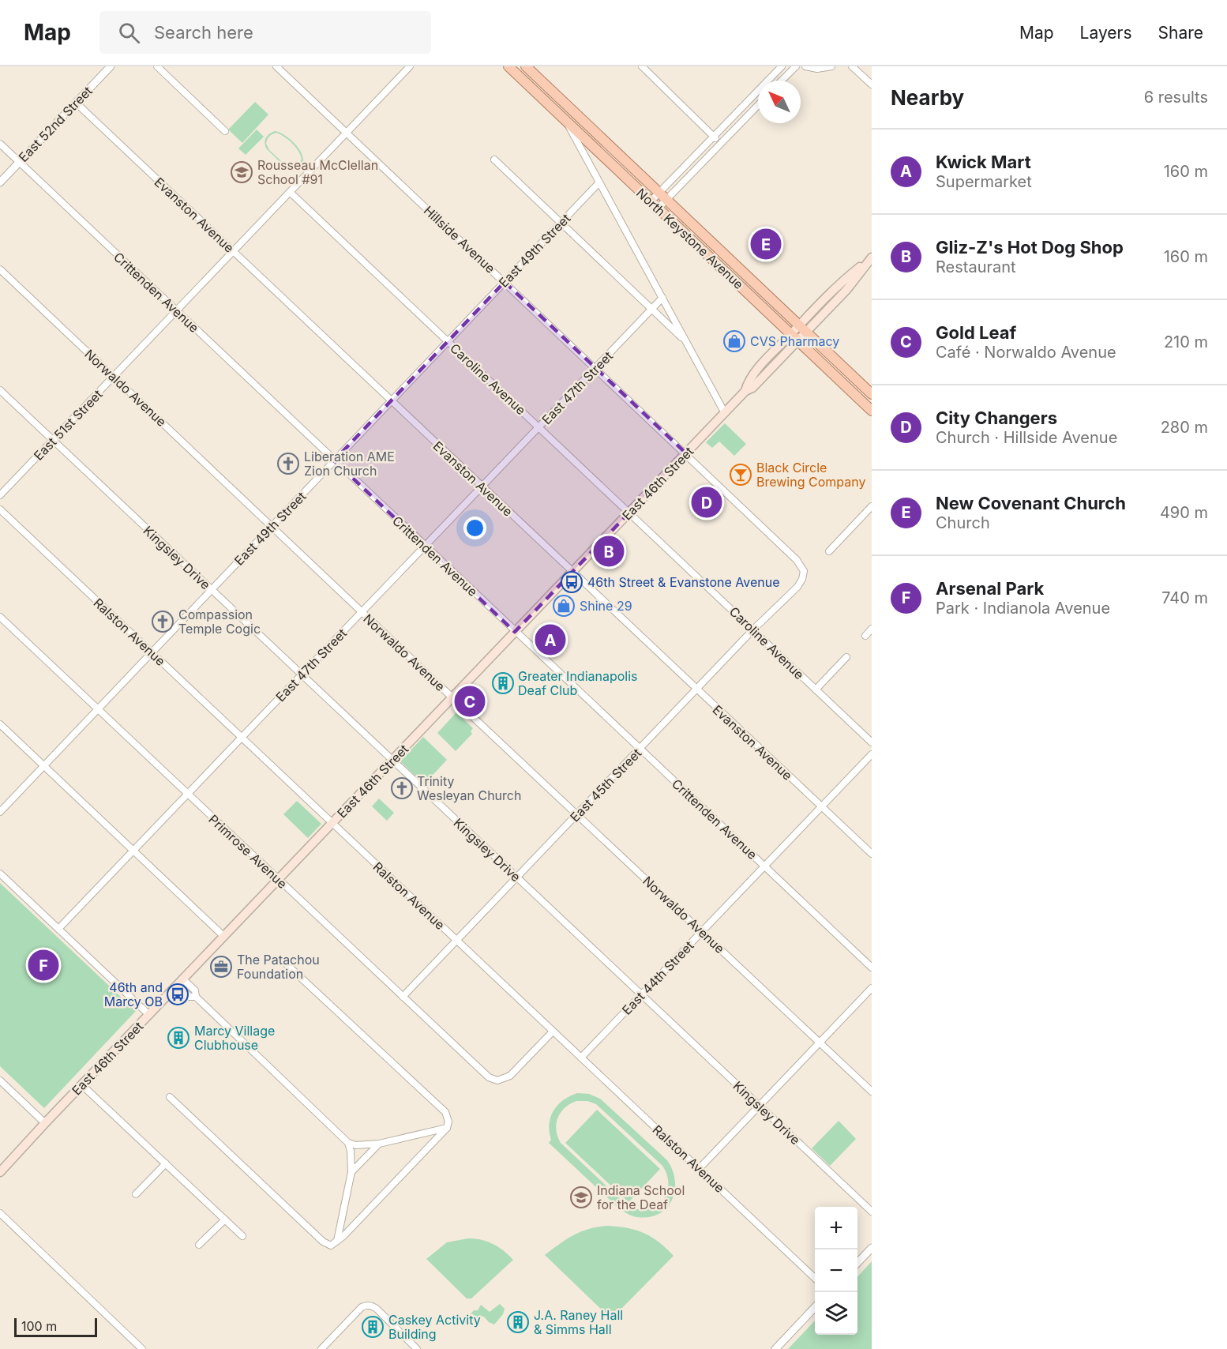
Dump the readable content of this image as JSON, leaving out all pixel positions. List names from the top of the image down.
{
  "streets": {
    "main road": ["North Keystone Avenue", "East 46th Street"],
    "street": [
      "East 52nd Street",
      "Evanston Avenue",
      "Hillside Avenue",
      "East 49th Street",
      "Crittenden Avenue",
      "Caroline Avenue",
      "Norwaldo Avenue",
      "East 47th Street",
      "East 51st Street",
      "Kingsley Drive",
      "Ralston Avenue",
      "East 45th Street",
      "Primrose Avenue",
      "East 44th Street"
    ]
  },
  "crossings": [
    ["East 52nd Street", "Evanston Avenue"],
    ["East 52nd Street", "Crittenden Avenue"],
    ["Evanston Avenue", "East 49th Street"],
    ["Evanston Avenue", "East 47th Street"],
    ["Evanston Avenue", "East 51st Street"],
    ["Evanston Avenue", "East 46th Street"],
    ["Evanston Avenue", "East 45th Street"],
    ["Evanston Avenue", "East 44th Street"],
    ["North Keystone Avenue", "East 46th Street"],
    ["Hillside Avenue", "East 49th Street"],
    ["Hillside Avenue", "East 47th Street"],
    ["Hillside Avenue", "East 51st Street"],
    ["Hillside Avenue", "East 46th Street"],
    ["Hillside Avenue", "East 45th Street"],
    ["East 49th Street", "Crittenden Avenue"],
    ["East 49th Street", "Caroline Avenue"],
    ["East 49th Street", "Norwaldo Avenue"],
    ["East 49th Street", "Kingsley Drive"],
    ["East 49th Street", "Ralston Avenue"],
    ["East 49th Street", "Primrose Avenue"],
    ["Crittenden Avenue", "East 47th Street"],
    ["Crittenden Avenue", "East 51st Street"],
    ["Crittenden Avenue", "East 46th Street"],
    ["Crittenden Avenue", "East 45th Street"],
    ["Crittenden Avenue", "East 44th Street"],
    ["Caroline Avenue", "East 47th Street"],
    ["Caroline Avenue", "East 51st Street"],
    ["Caroline Avenue", "East 46th Street"],
    ["Caroline Avenue", "East 45th Street"],
    ["Norwaldo Avenue", "East 47th Street"],
    ["Norwaldo Avenue", "East 51st Street"],
    ["Norwaldo Avenue", "East 46th Street"],
    ["Norwaldo Avenue", "East 45th Street"],
    ["Norwaldo Avenue", "East 44th Street"],
    ["East 47th Street", "Kingsley Drive"],
    ["East 47th Street", "Ralston Avenue"],
    ["East 47th Street", "Primrose Avenue"],
    ["East 51st Street", "Kingsley Drive"],
    ["East 46th Street", "Kingsley Drive"],
    ["East 46th Street", "Ralston Avenue"],
    ["East 46th Street", "Primrose Avenue"],
    ["Kingsley Drive", "East 45th Street"],
    ["Kingsley Drive", "East 44th Street"],
    ["Ralston Avenue", "East 45th Street"],
    ["Ralston Avenue", "Primrose Avenue"],
    ["Ralston Avenue", "East 44th Street"],
    ["East 45th Street", "Primrose Avenue"]
  ],
  "places": {
    "school or university": ["Rousseau McClellan School #91", "Indiana School for the Deaf"],
    "shop": ["CVS Pharmacy", "Shine 29"],
    "church": ["Liberation AME Zion Church", "Compassion Temple Cogic", "Trinity Wesleyan Church"],
    "bar": ["Black Circle Brewing Company"],
    "bus stop": ["46th Street & Evanstone Avenue", "46th and Marcy OB"],
    "building": [
      "Greater Indianapolis Deaf Club",
      "Marcy Village Clubhouse",
      "J.A. Raney Hall & Simms Hall",
      "Caskey Activity Building"
    ],
    "office": ["The Patachou Foundation"]
  },
  "scale_bar": "100 m",
  "north": "top left",
  "page": {
    "header": "Map",
    "search": "Search here",
    "nav": ["Map", "Layers", "Share"],
    "heading": ["Nearby", "6 results"],
    "list": [
      {
        "mark": "A",
        "name": "Kwick Mart",
        "note": "Supermarket",
        "value": "160 m"
      },
      {
        "mark": "B",
        "name": "Gliz-Z's Hot Dog Shop",
        "note": "Restaurant",
        "value": "160 m"
      },
      {
        "mark": "C",
        "name": "Gold Leaf",
        "note": "Café · Norwaldo Avenue",
        "value": "210 m"
      },
      {
        "mark": "D",
        "name": "City Changers",
        "note": "Church · Hillside Avenue",
        "value": "280 m"
      },
      {
        "mark": "E",
        "name": "New Covenant Church",
        "note": "Church",
        "value": "490 m"
      },
      {
        "mark": "F",
        "name": "Arsenal Park",
        "note": "Park · Indianola Avenue",
        "value": "740 m"
      }
    ],
    "pins": [
      "E",
      "D",
      "B",
      "A",
      "C",
      "F"
    ],
    "map_buttons": ["+", "−"],
    "scale": "100 m"
  }
}
